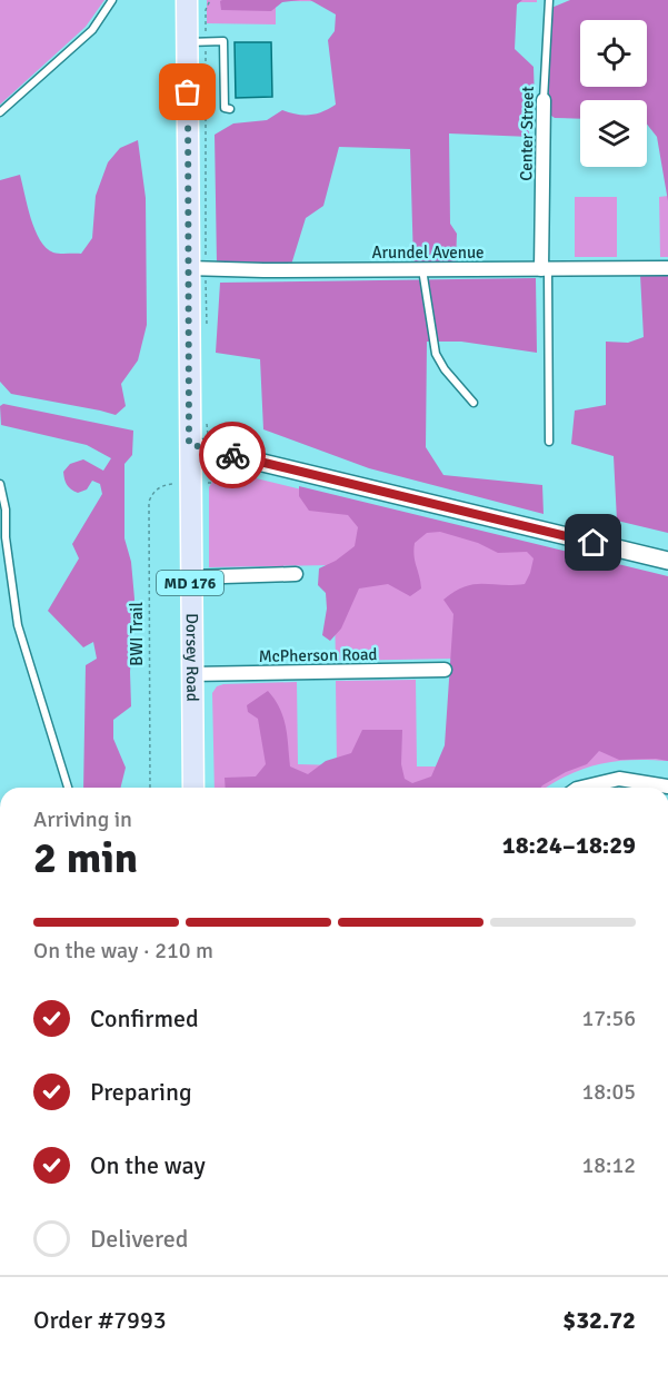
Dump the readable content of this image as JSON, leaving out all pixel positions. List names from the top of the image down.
{
  "streets": {
    "main road": ["MD 176", "Dorsey Road"],
    "street": ["Center Street", "Arundel Avenue", "McPherson Road"],
    "path": ["BWI Trail"]
  },
  "crossings": [
    ["Center Street", "Arundel Avenue"],
    ["Arundel Avenue", "Dorsey Road"],
    ["McPherson Road", "Dorsey Road"]
  ],
  "page": {
    "heading": ["2 min", "Arriving in", "18:24–18:29"],
    "panel": ["Order #7993", "$32.72"],
    "bar": "On the way · 210 m",
    "list": [
      ["Confirmed", "17:56"],
      ["Preparing", "18:05"],
      ["On the way", "18:12"],
      "Delivered"
    ]
  }
}
